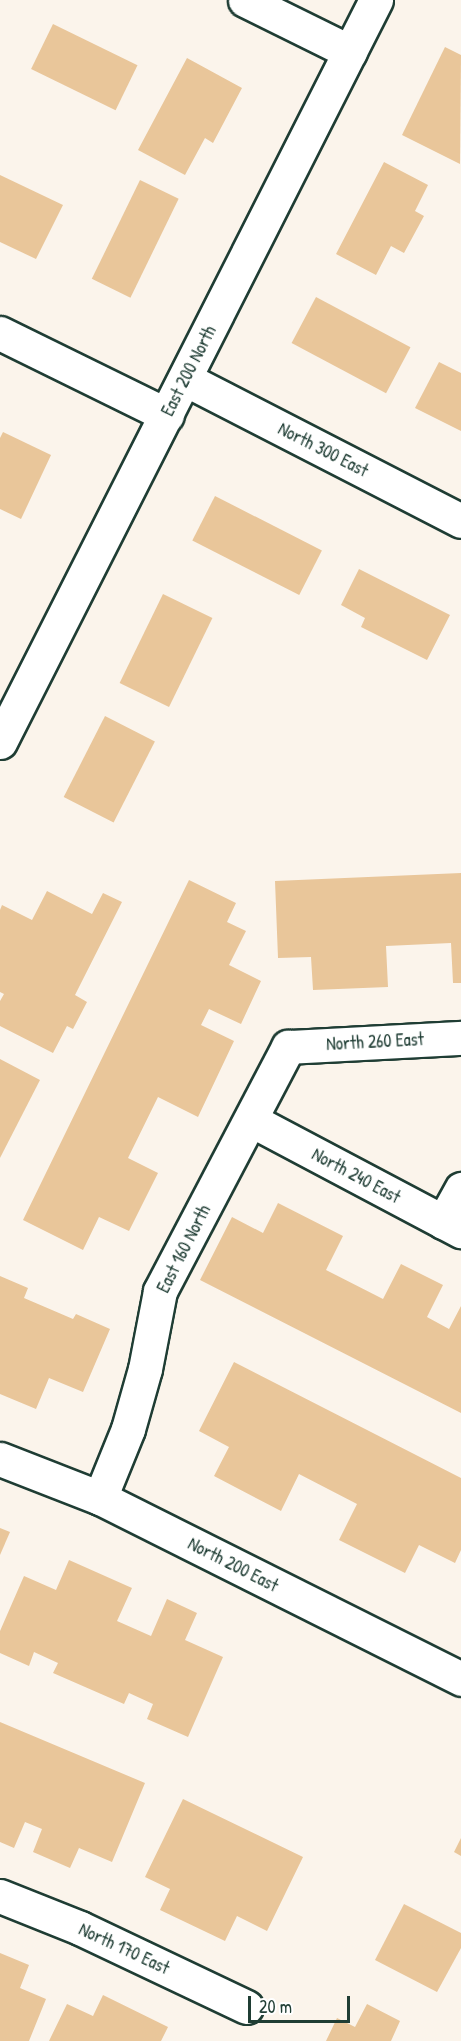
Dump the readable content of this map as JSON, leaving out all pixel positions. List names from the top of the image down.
{
  "streets": {
    "street": [
      "East 200 North",
      "North 300 East",
      "North 260 East",
      "North 240 East",
      "East 160 North",
      "North 200 East",
      "North 170 East"
    ]
  },
  "crossings": [
    ["East 200 North", "North 300 East"],
    ["North 260 East", "East 160 North"],
    ["North 240 East", "East 160 North"],
    ["East 160 North", "North 200 East"]
  ],
  "scale_bar": "20 m"
}
